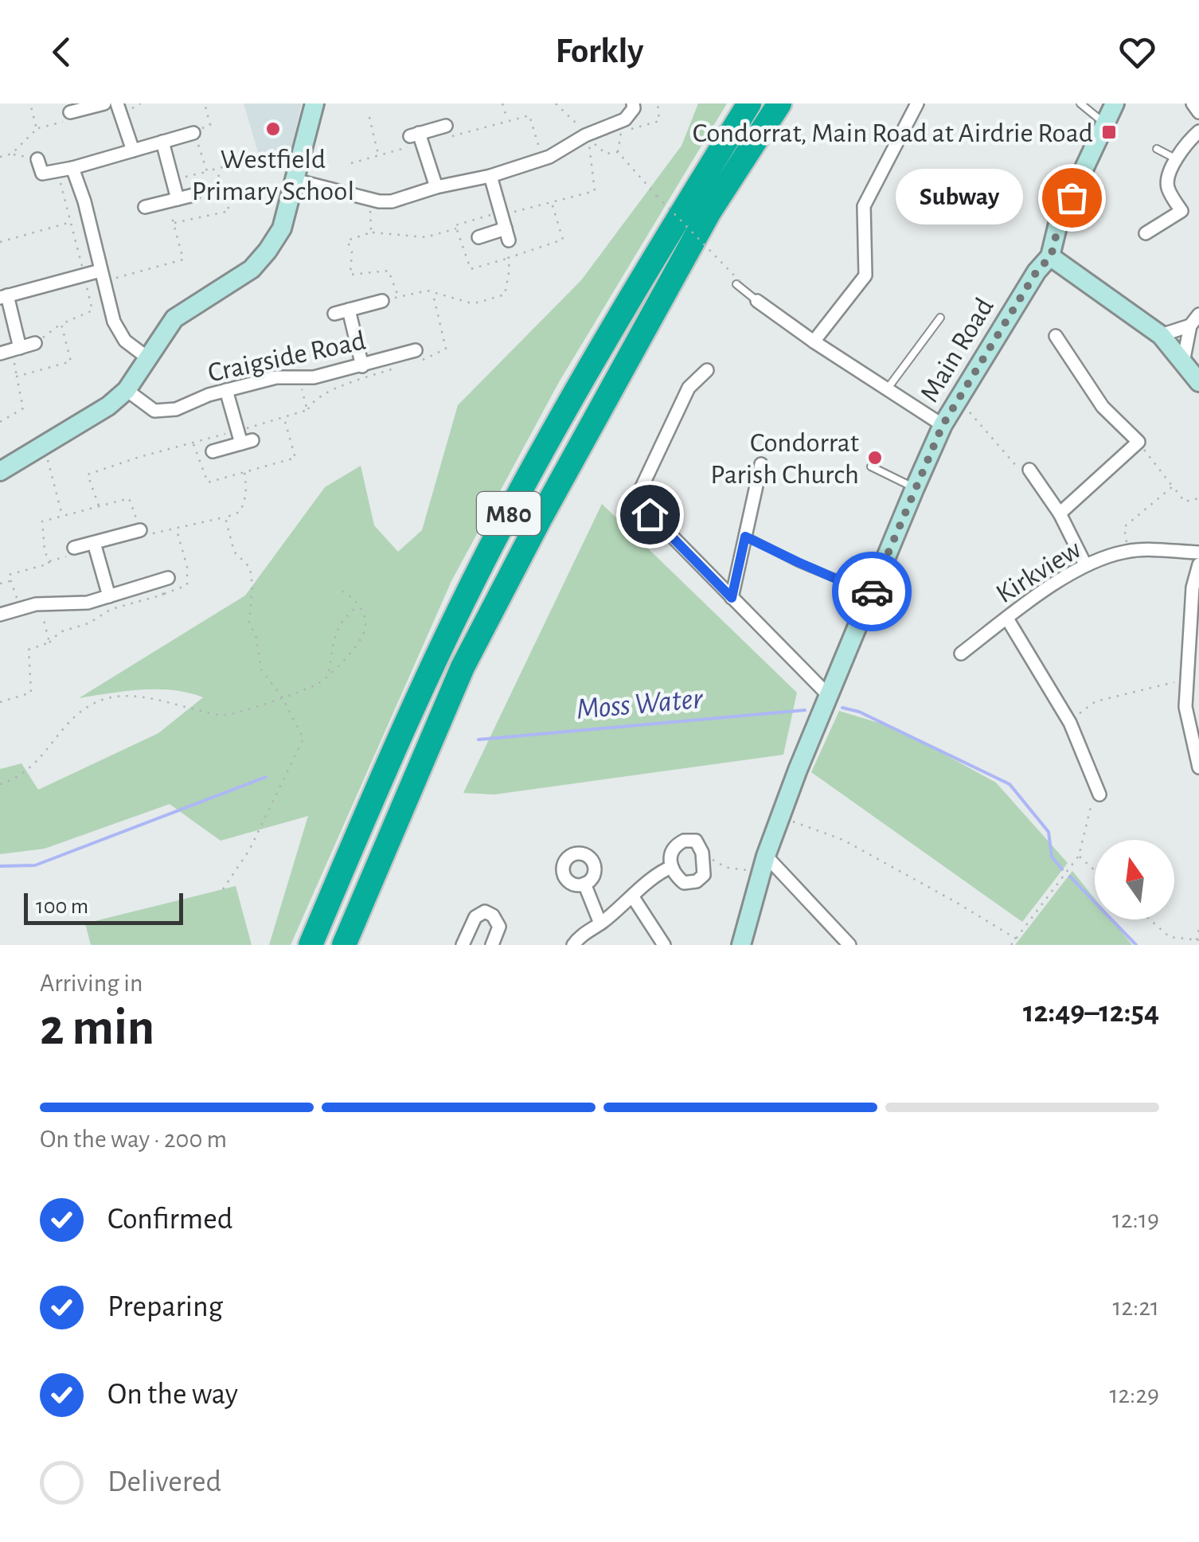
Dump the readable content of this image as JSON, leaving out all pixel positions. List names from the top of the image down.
{
  "streets": {
    "highway": ["M80"],
    "street": ["Main Road", "Craigside Road", "Kirkview"]
  },
  "water": ["Moss Water"],
  "places": {
    "other": ["Westfield Primary School", "Subway", "Condorrat Parish Church"],
    "transit": ["Condorrat, Main Road at Airdrie Road"]
  },
  "scale_bar": "100 m",
  "north": "top",
  "page": {
    "header": "Forkly",
    "bubble": "Subway",
    "scale": "100 m",
    "heading": ["2 min", "Arriving in", "12:49–12:54"],
    "bar": "On the way · 200 m",
    "list": [
      ["Confirmed", "12:19"],
      ["Preparing", "12:21"],
      ["On the way", "12:29"],
      "Delivered"
    ]
  }
}
